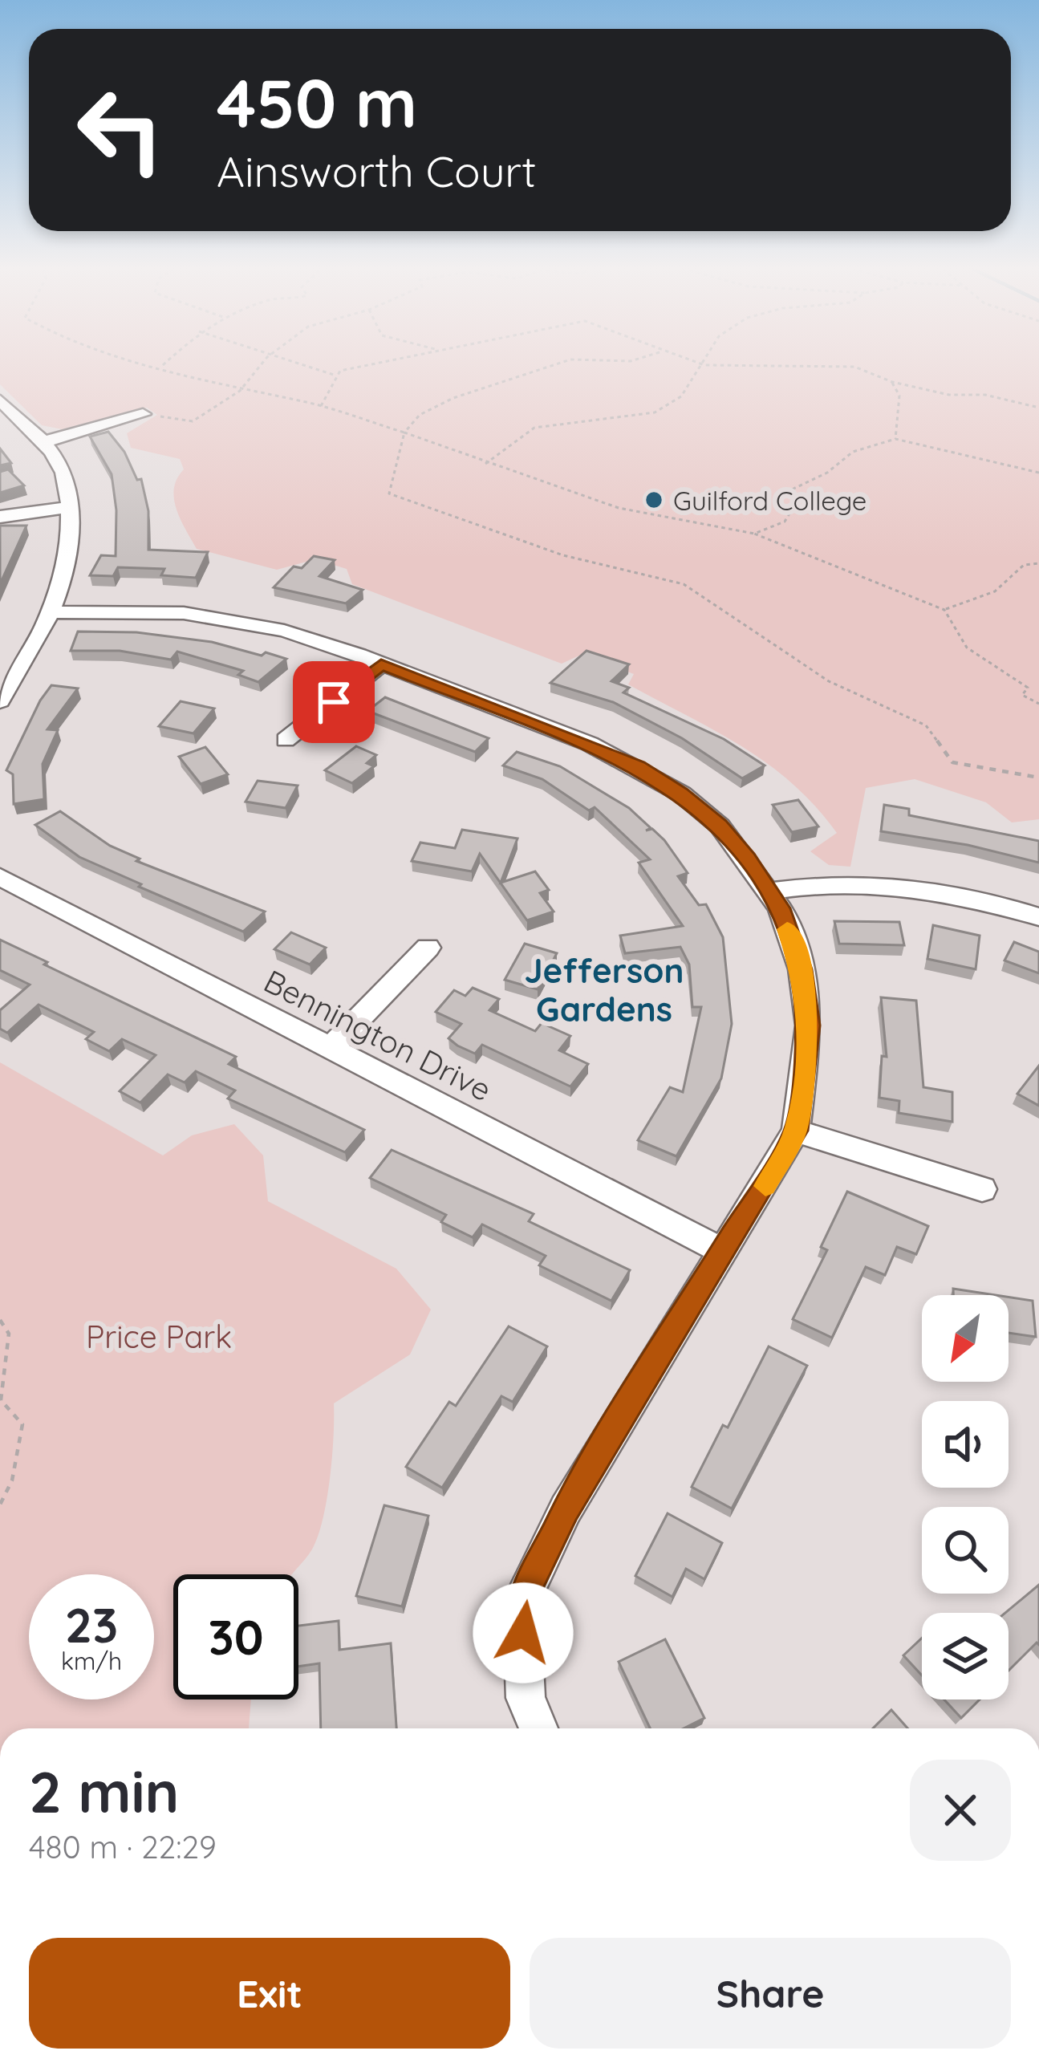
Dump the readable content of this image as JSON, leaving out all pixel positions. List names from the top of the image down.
{
  "streets": {
    "street": ["Bennington Drive"]
  },
  "districts": ["Jefferson Gardens"],
  "parks": ["Price Park"],
  "places": ["Guilford College"],
  "north": "bottom left",
  "page": {
    "turn": ["450 m", "Ainsworth Court"],
    "speed": "23 km/h",
    "limit": "30",
    "heading": ["2 min", "480 m · 22:29"],
    "buttons": ["Exit", "Share"]
  }
}
